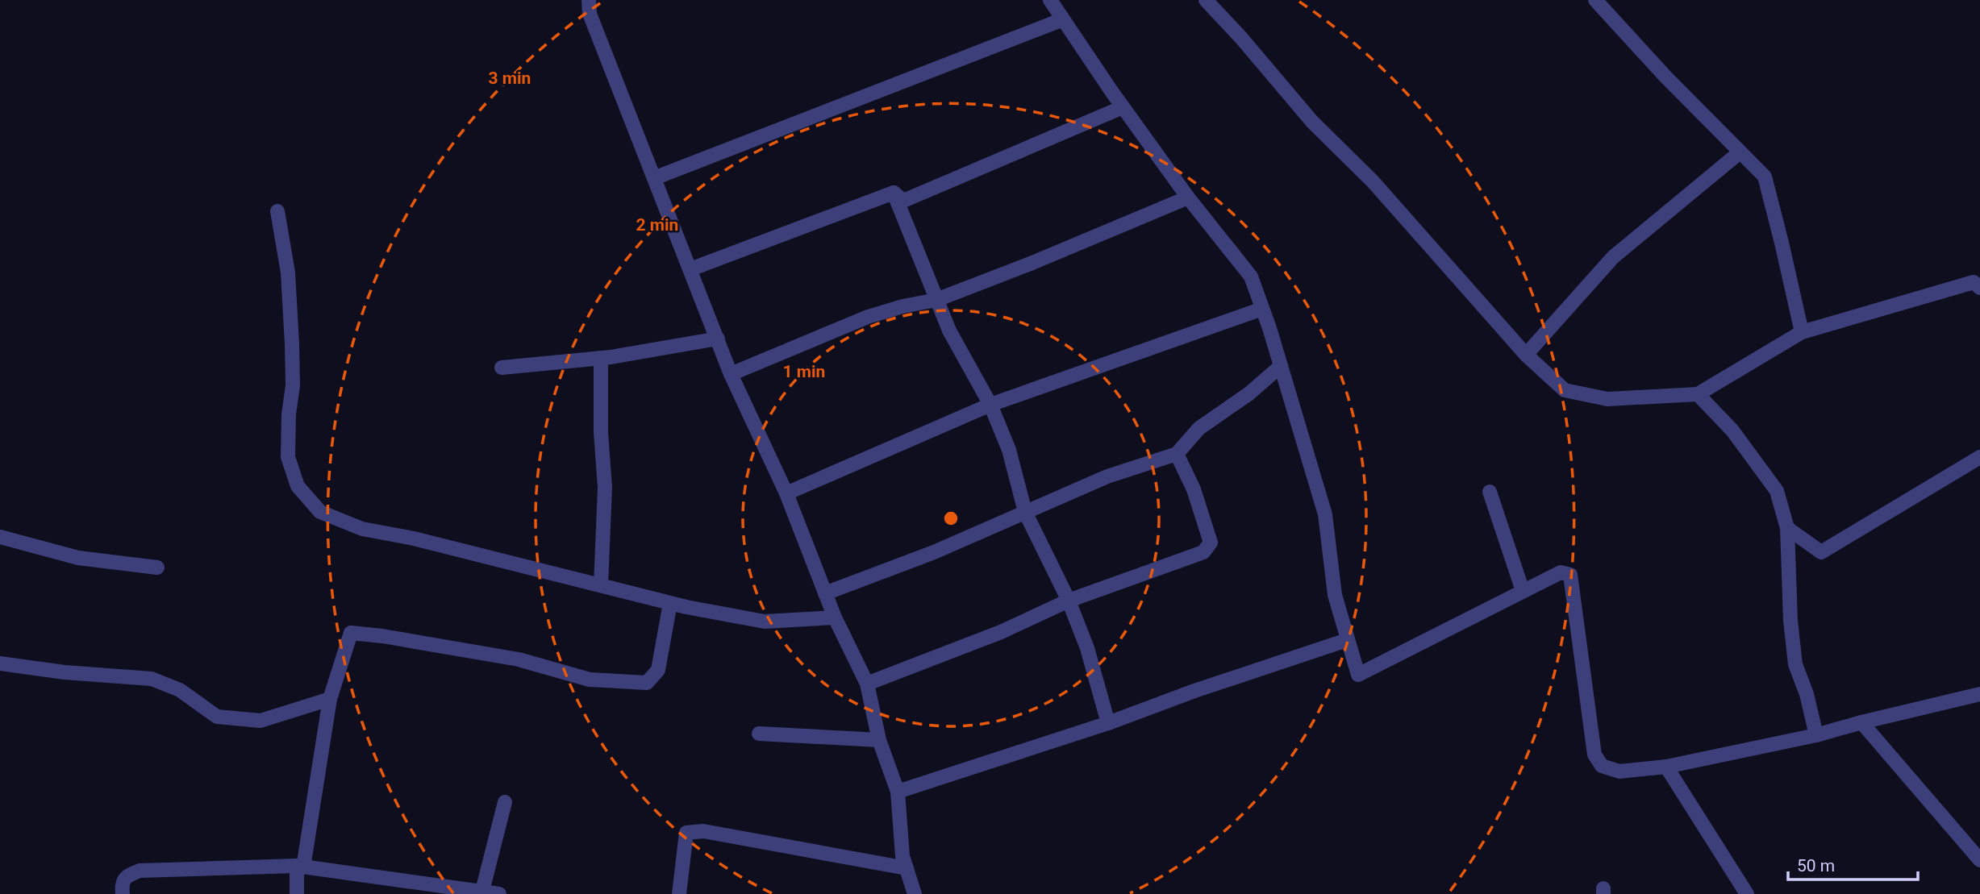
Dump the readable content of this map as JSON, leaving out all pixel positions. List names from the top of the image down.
{
  "scale_bar": "50 m",
  "rings": ["3 min", "2 min", "1 min"]
}
